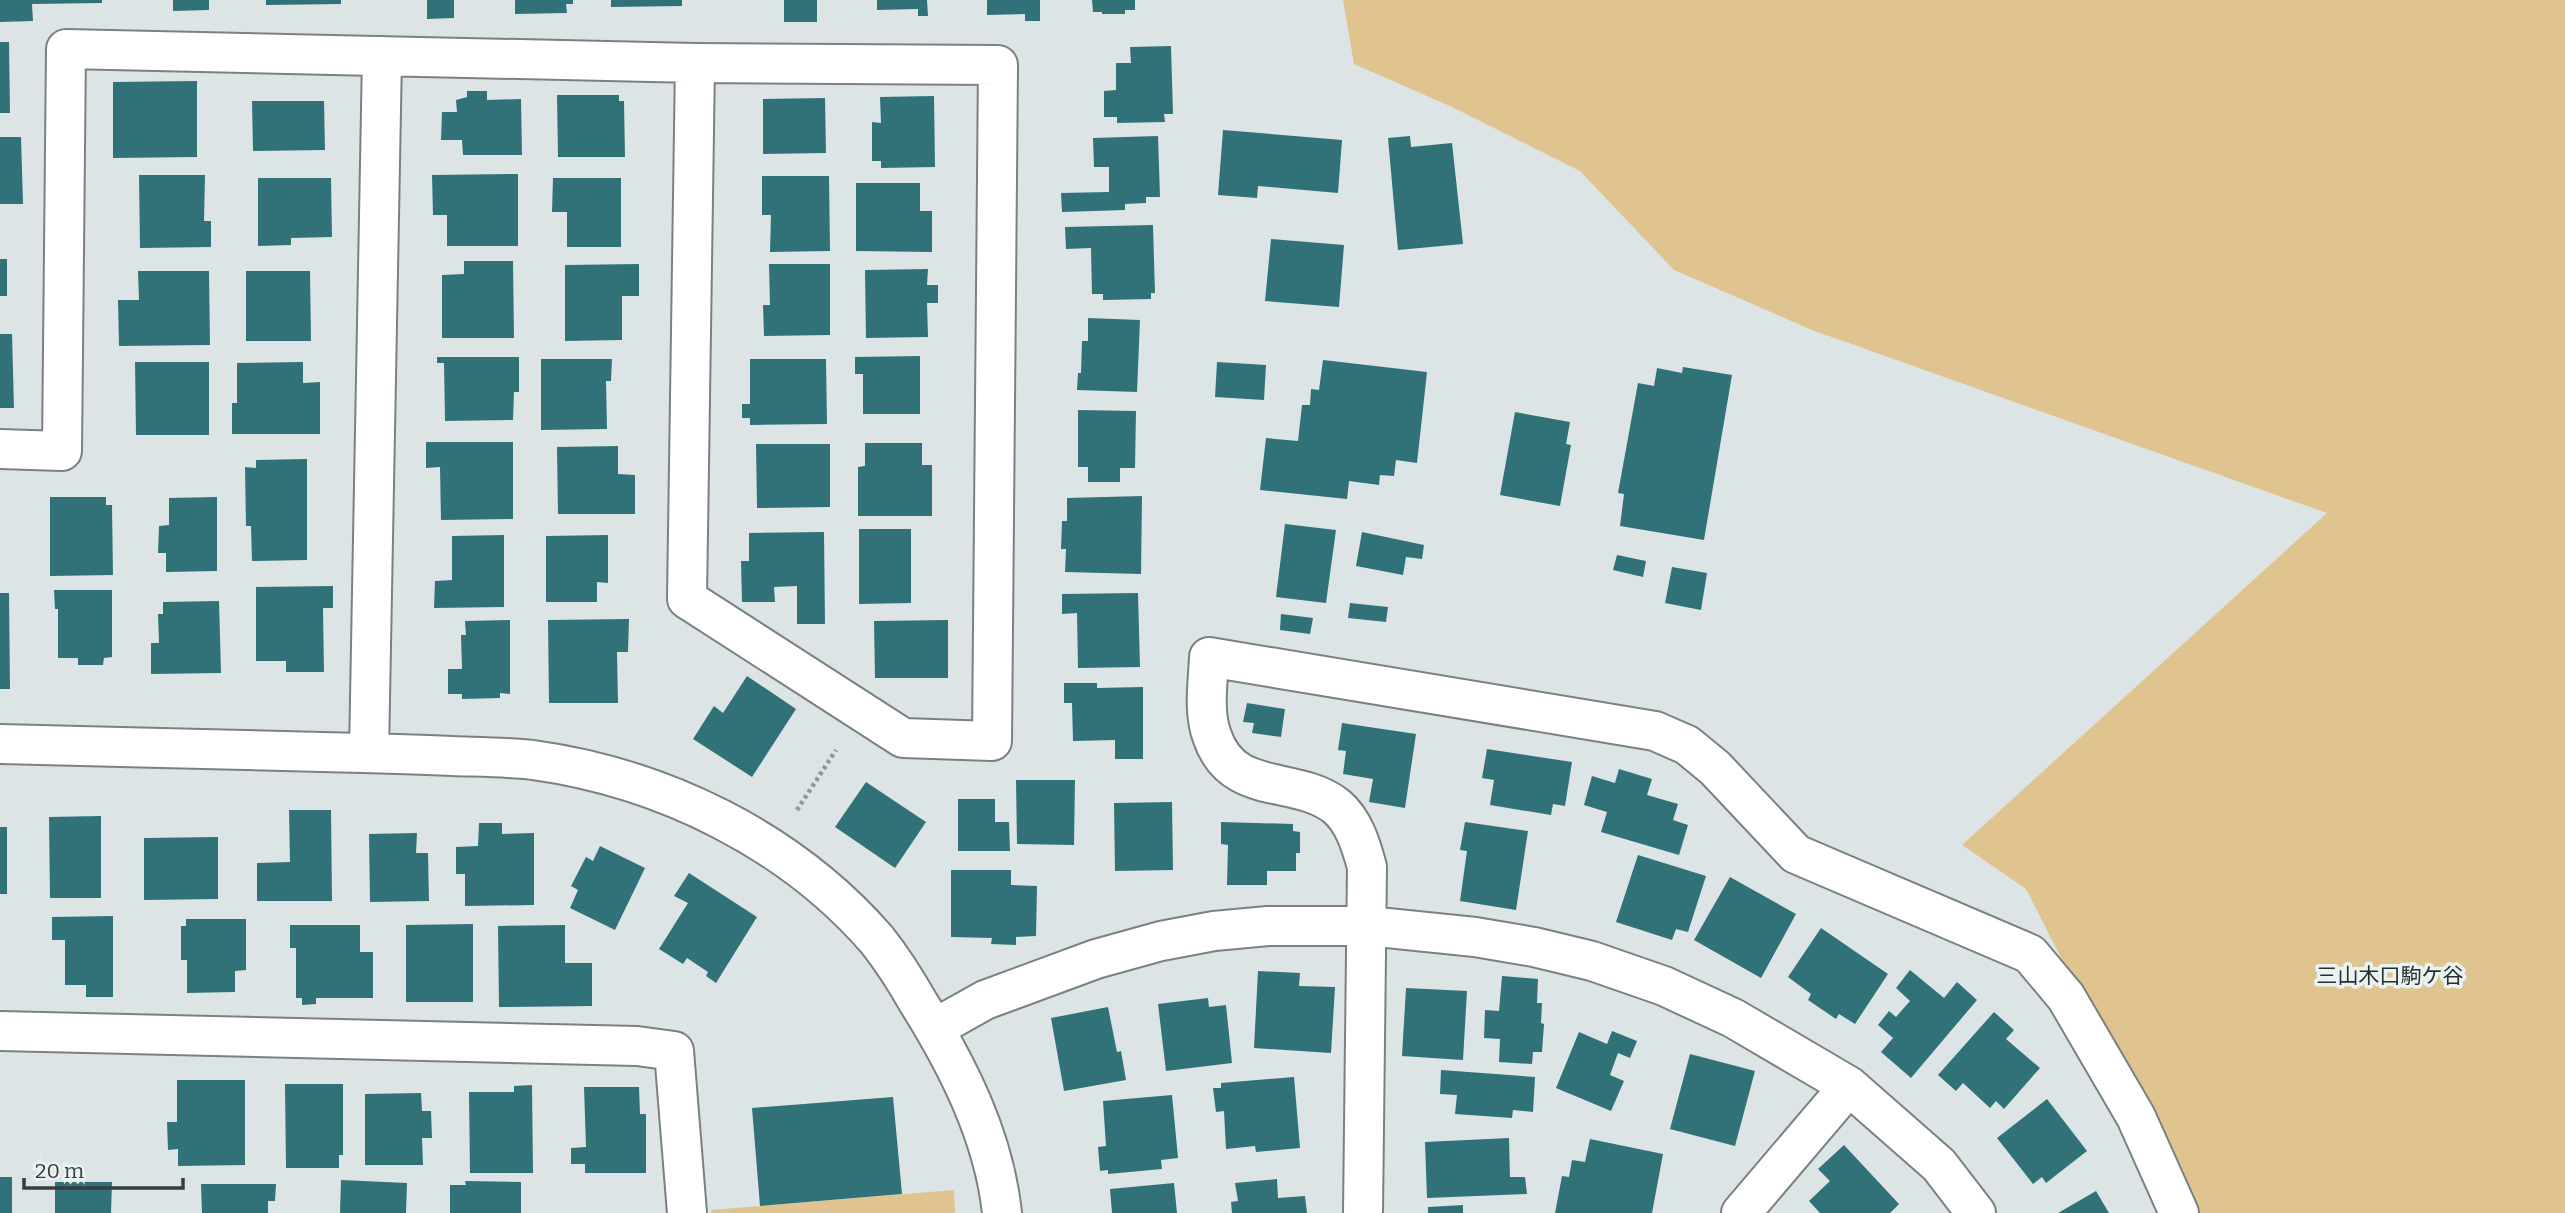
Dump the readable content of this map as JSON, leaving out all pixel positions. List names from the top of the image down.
{
  "districts": ["三山木口駒ケ谷"],
  "scale_bar": "20 m"
}
